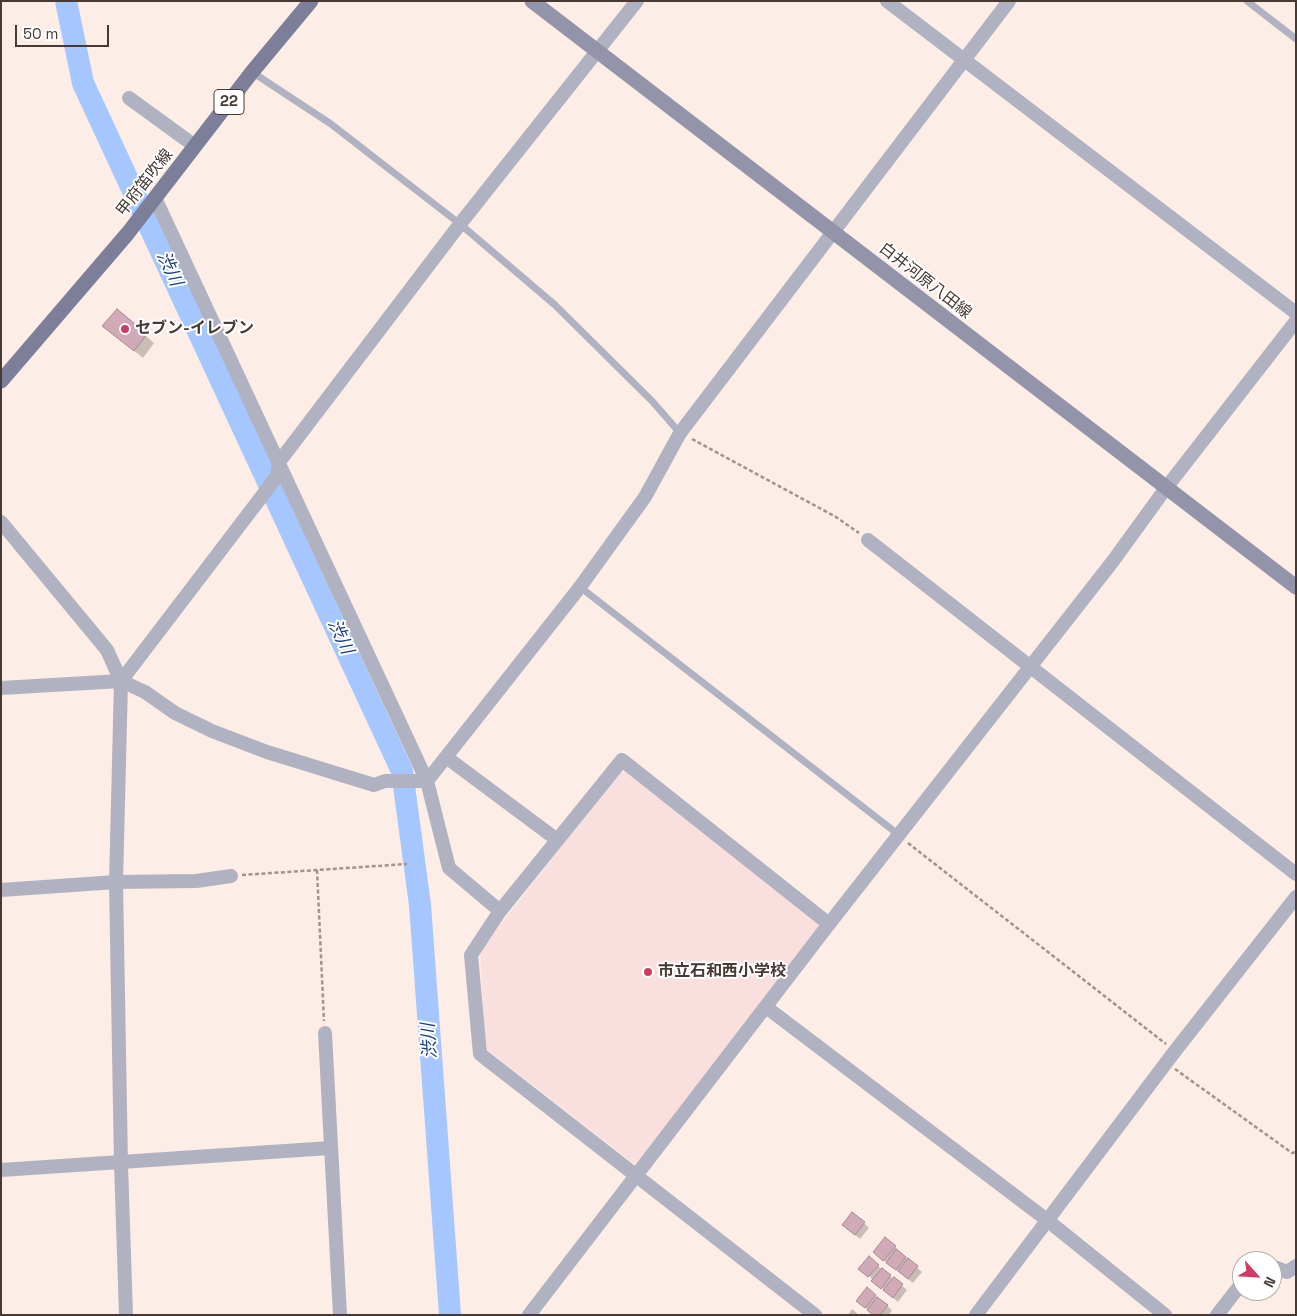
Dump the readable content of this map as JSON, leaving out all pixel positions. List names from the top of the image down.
{
  "streets": {
    "main road": ["22", "甲府笛吹線", "白井河原八田線"]
  },
  "water": ["渋川"],
  "places": ["セブン-イレブン", "市立石和西小学校"],
  "scale_bar": "50 m",
  "north": "bottom right"
}
